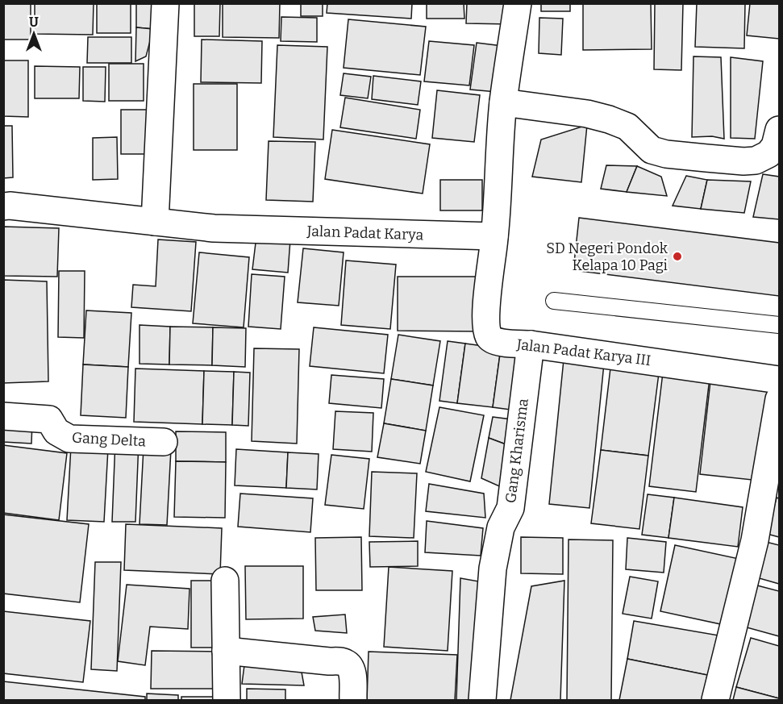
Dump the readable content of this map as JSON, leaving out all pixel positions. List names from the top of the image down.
{
  "streets": {
    "street": [
      "Jalan Padat Karya",
      "Jalan Padat Karya III",
      "Gang Delta",
      "Gang Kharisma"
    ]
  },
  "crossings": [
    ["Jalan Padat Karya", "Jalan Padat Karya III"],
    ["Jalan Padat Karya III", "Gang Kharisma"]
  ],
  "places": ["SD Negeri Pondok Kelapa 10 Pagi"],
  "north": "top"
}
